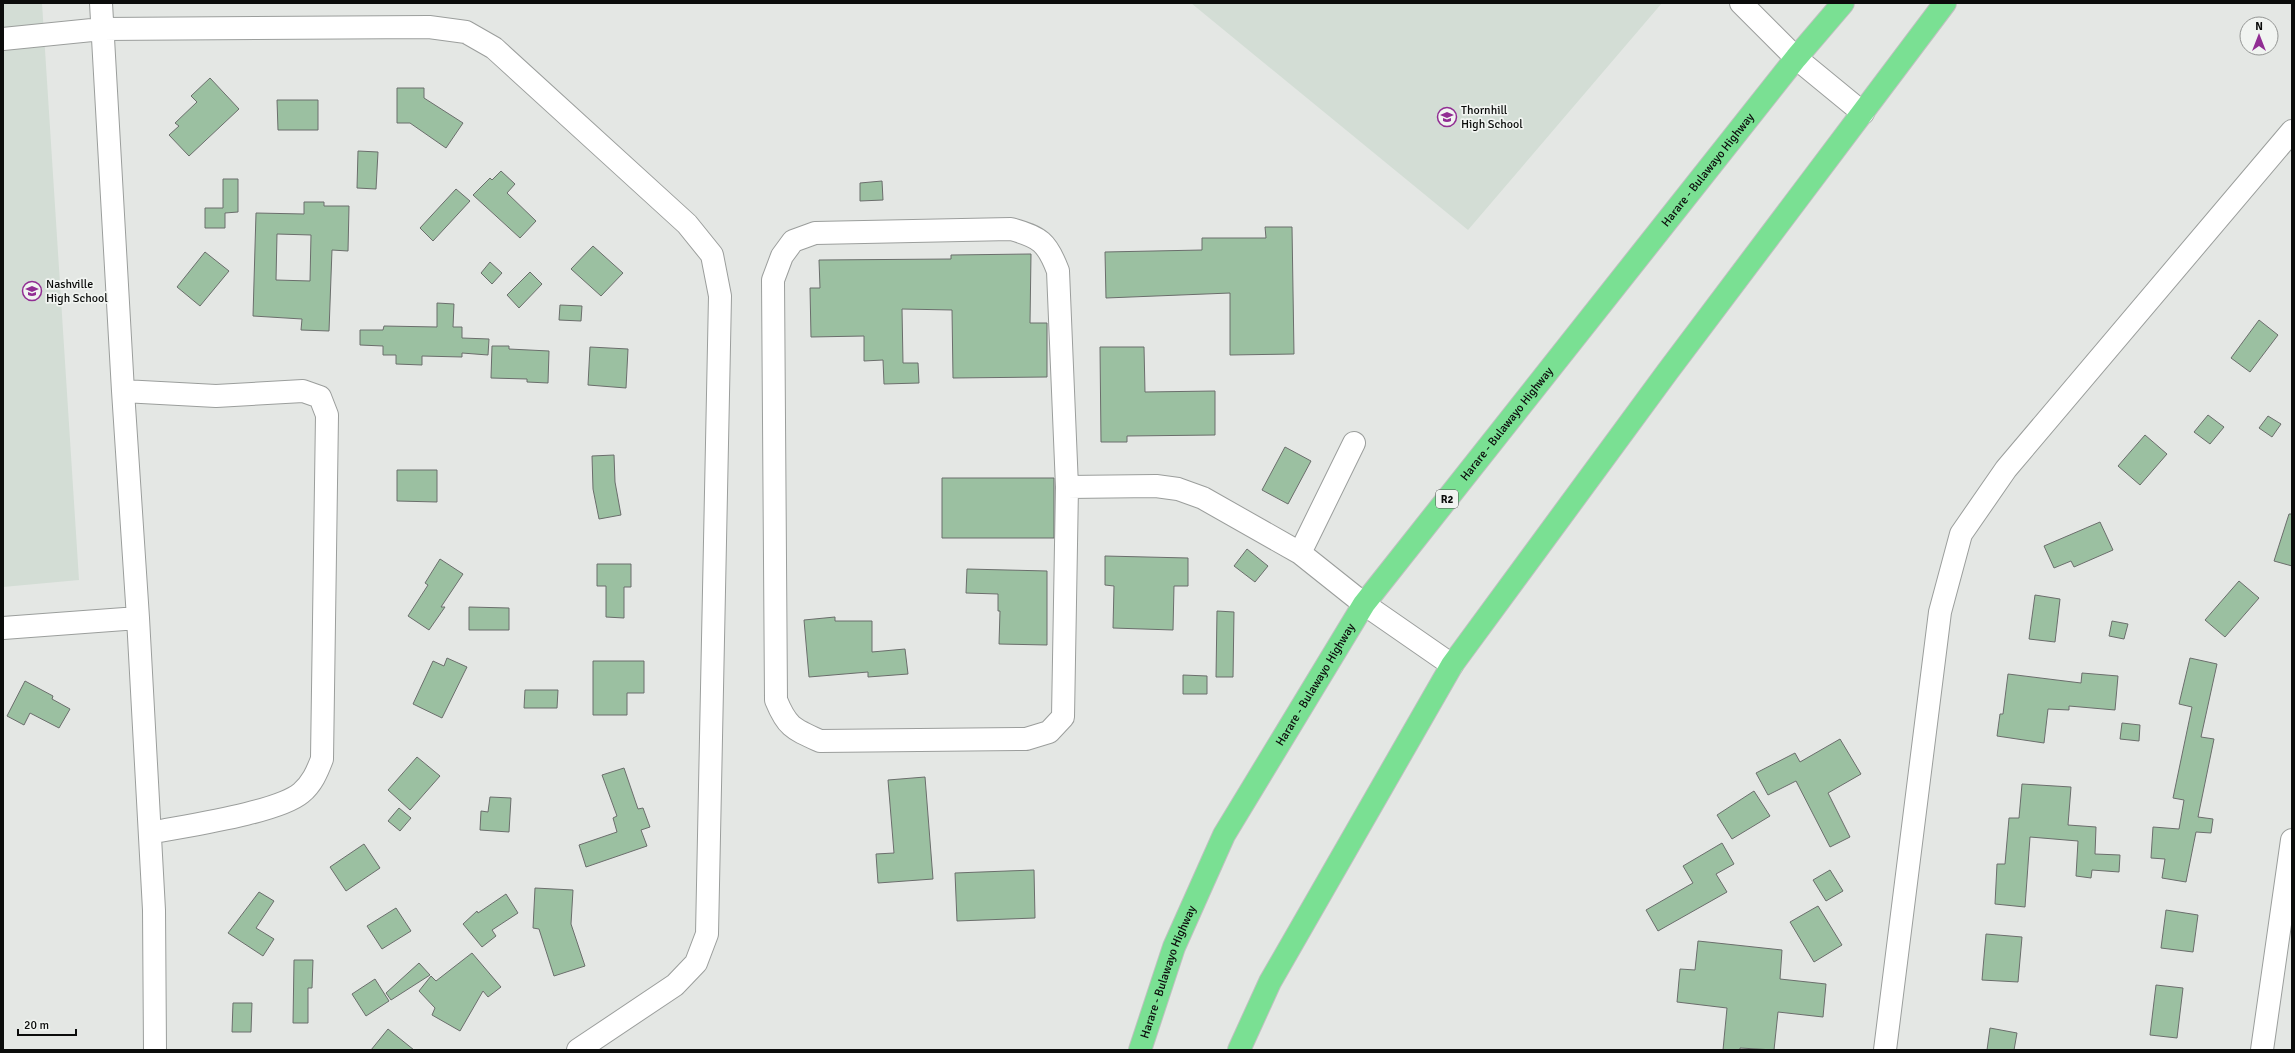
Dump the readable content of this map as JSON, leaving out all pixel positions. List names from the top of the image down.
{
  "streets": {
    "highway": ["Harare - Bulawayo Highway", "R2"]
  },
  "places": {
    "school or university": ["Thornhill High School", "Nashville High School"]
  },
  "scale_bar": "20 m",
  "north": "top"
}
